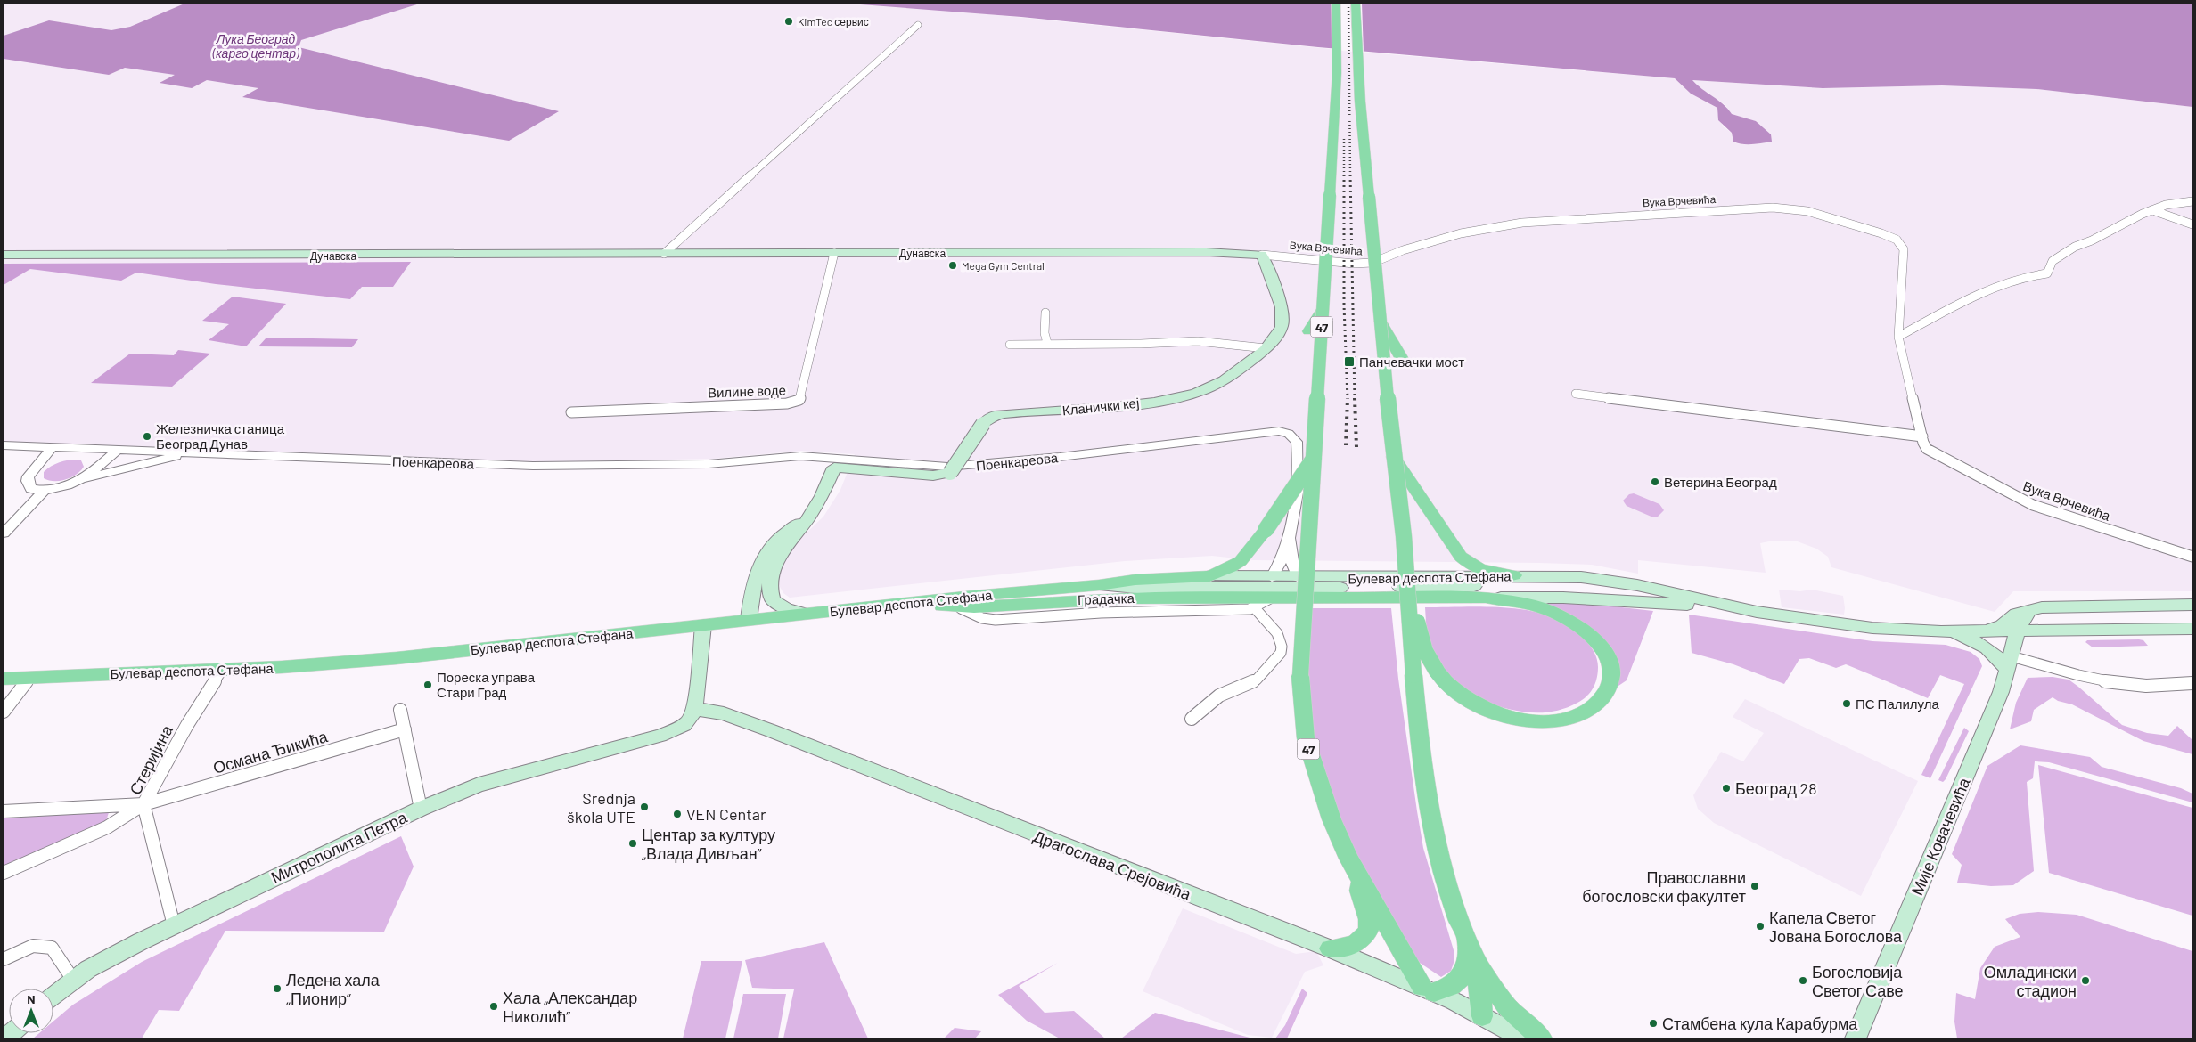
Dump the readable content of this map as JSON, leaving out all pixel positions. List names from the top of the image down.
{
  "streets": {
    "main road": [
      "Дунавска",
      "47",
      "Кланички кеј",
      "Поенкареова",
      "Булевар деспота Стефана",
      "Мије Ковачевића",
      "Митрополита Петра",
      "Драгослава Срејовића"
    ],
    "street": [
      "Вука Врчевића",
      "Вилине воде",
      "Градачка",
      "Османа Ђикића",
      "Стеријина"
    ]
  },
  "crossings": [
    ["Вука Врчевића", "Дунавска"],
    ["Вука Врчевића", "Кланички кеј"],
    ["Дунавска", "Вилине воде"],
    ["Дунавска", "Кланички кеј"],
    ["47", "Драгослава Срејовића"],
    ["Кланички кеј", "Поенкареова"],
    ["Булевар деспота Стефана", "Стеријина"],
    ["Булевар деспота Стефана", "Мије Ковачевића"],
    ["Османа Ђикића", "Стеријина"],
    ["Стеријина", "Митрополита Петра"],
    ["Митрополита Петра", "Драгослава Срејовића"]
  ],
  "water": ["Лука Београд (карго центар)"],
  "places": {
    "other": [
      "KimTec сервис",
      "Mega Gym Central",
      "Железничка станица Београд Дунав",
      "Ветерина Београд",
      "Пореска управа Стари Град",
      "ПС Палилула",
      "Београд 28",
      "Srednja škola UTE",
      "VEN Centar",
      "Центар за културу „Влада Дивљан”",
      "Православни богословски факултет",
      "Капела Светог Јована Богослова",
      "Богословија Светог Саве",
      "Омладински стадион",
      "Ледена хала „Пионир”",
      "Хала „Александар Николић”",
      "Стамбена кула Карабурма"
    ],
    "transit": ["Панчевачки мост"]
  },
  "north": "top"
}
